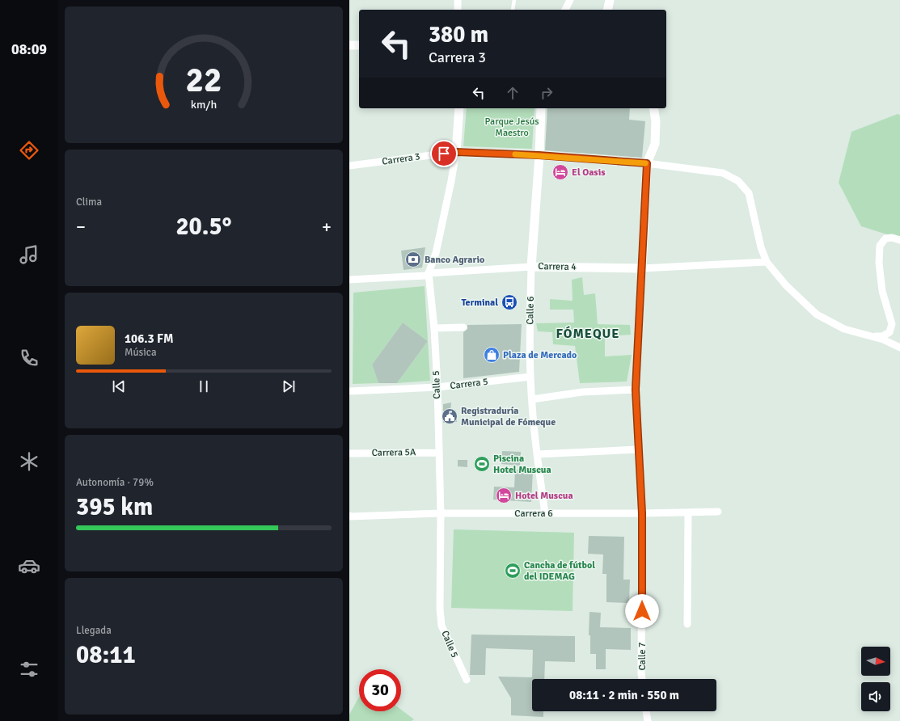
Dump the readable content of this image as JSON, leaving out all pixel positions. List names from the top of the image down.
{
  "streets": {
    "street": [
      "Carrera 3",
      "Carrera 4",
      "Calle 6",
      "Carrera 5",
      "Calle 5",
      "Carrera 5A",
      "Carrera 6",
      "Calle 7"
    ]
  },
  "crossings": [
    ["Carrera 3", "Calle 6"],
    ["Carrera 3", "Calle 5"],
    ["Carrera 3", "Calle 7"],
    ["Carrera 4", "Calle 6"],
    ["Carrera 4", "Calle 5"],
    ["Carrera 4", "Calle 7"],
    ["Calle 6", "Carrera 5"],
    ["Calle 6", "Carrera 6"],
    ["Carrera 5", "Calle 5"],
    ["Calle 5", "Carrera 5A"],
    ["Calle 5", "Carrera 6"],
    ["Carrera 6", "Calle 7"]
  ],
  "districts": ["FÓMEQUE"],
  "parks": ["Parque Jesús Maestro"],
  "places": {
    "hotel": ["El Oasis", "Hotel Muscua"],
    "bank": ["Banco Agrario"],
    "bus stop": ["Terminal"],
    "shop": ["Plaza de Mercado"],
    "public building": ["Registraduría Municipal de Fómeque"],
    "sports": ["Piscina Hotel Muscua", "Cancha de fútbol del IDEMAG"]
  },
  "north": "right",
  "page": {
    "tabs": "08:09",
    "turn": ["380 m", "Carrera 3"],
    "tile": [
      "Clima",
      ["Autonomía · 79%", "395 km"],
      ["Llegada", "08:11"]
    ],
    "heat": ["−", "20.5°", "+"],
    "song": ["106.3 FM", "Música"],
    "limit": "30",
    "trip": "08:11 · 2 min · 550 m",
    "gauge": ["22", "km/h"]
  }
}
